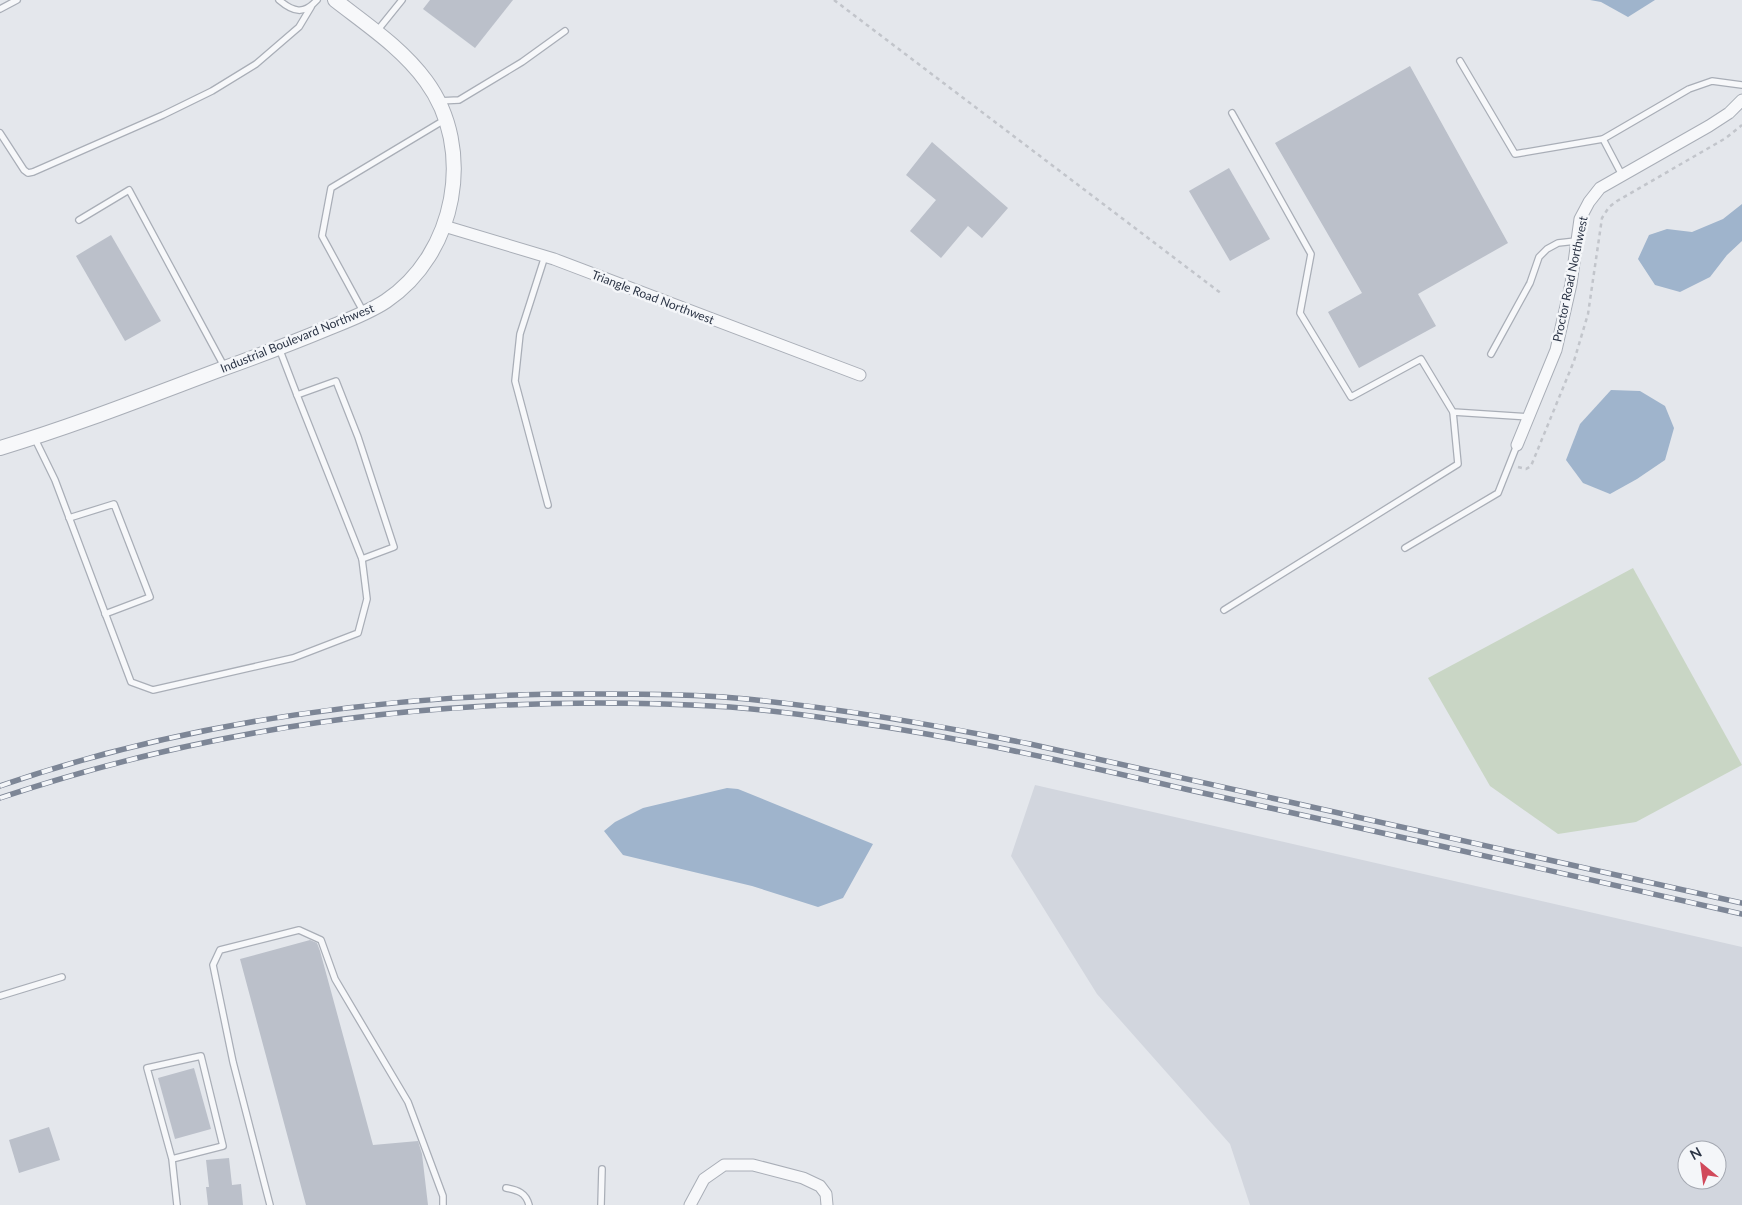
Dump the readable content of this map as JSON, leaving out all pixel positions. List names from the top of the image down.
{
  "streets": {
    "street": ["Proctor Road Northwest", "Triangle Road Northwest", "Industrial Boulevard Northwest"]
  },
  "crossings": [
    ["Triangle Road Northwest", "Industrial Boulevard Northwest"]
  ],
  "north": "top left"
}
